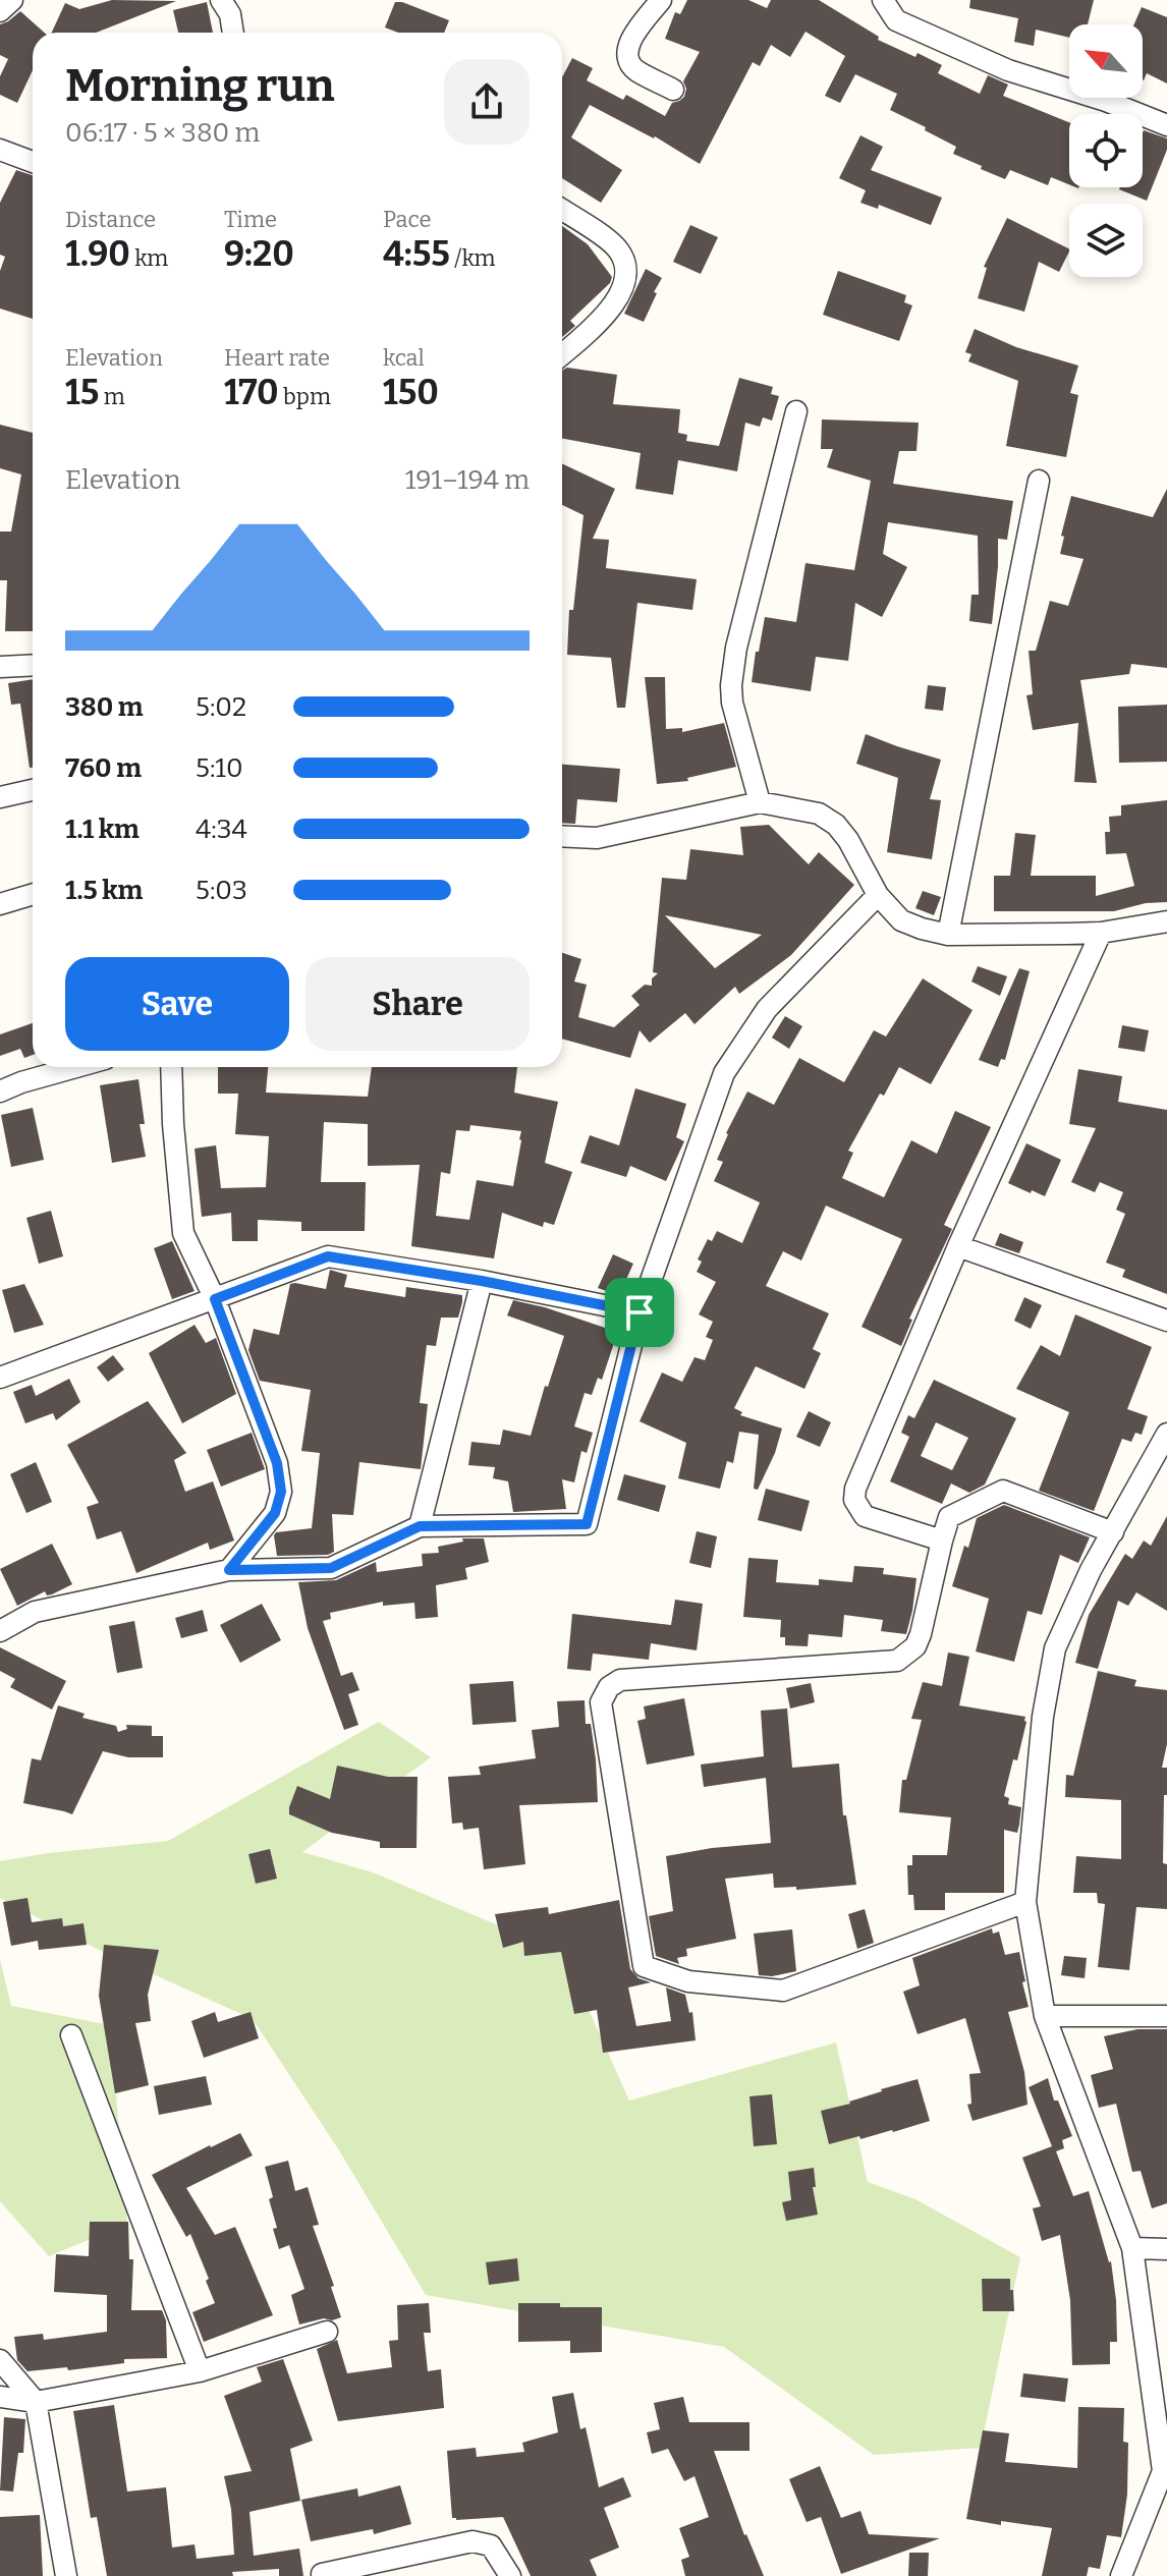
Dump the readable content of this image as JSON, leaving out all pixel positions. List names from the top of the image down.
{
  "north": "top left",
  "page": {
    "heading": ["Morning run", "06:17 · 5 × 380 m"],
    "stats": [
      ["Distance", "1.90 km"],
      ["Time", "9:20"],
      ["Pace", "4:55 /km"],
      ["Elevation", "15 m"],
      ["Heart rate", "170 bpm"],
      ["kcal", "150"]
    ],
    "chart": ["Elevation", "191–194 m"],
    "list": [
      {
        "name": "380 m",
        "note": "5:02"
      },
      {
        "name": "760 m",
        "note": "5:10"
      },
      {
        "name": "1.1 km",
        "note": "4:34"
      },
      {
        "name": "1.5 km",
        "note": "5:03"
      }
    ],
    "buttons": ["Save", "Share"]
  }
}
